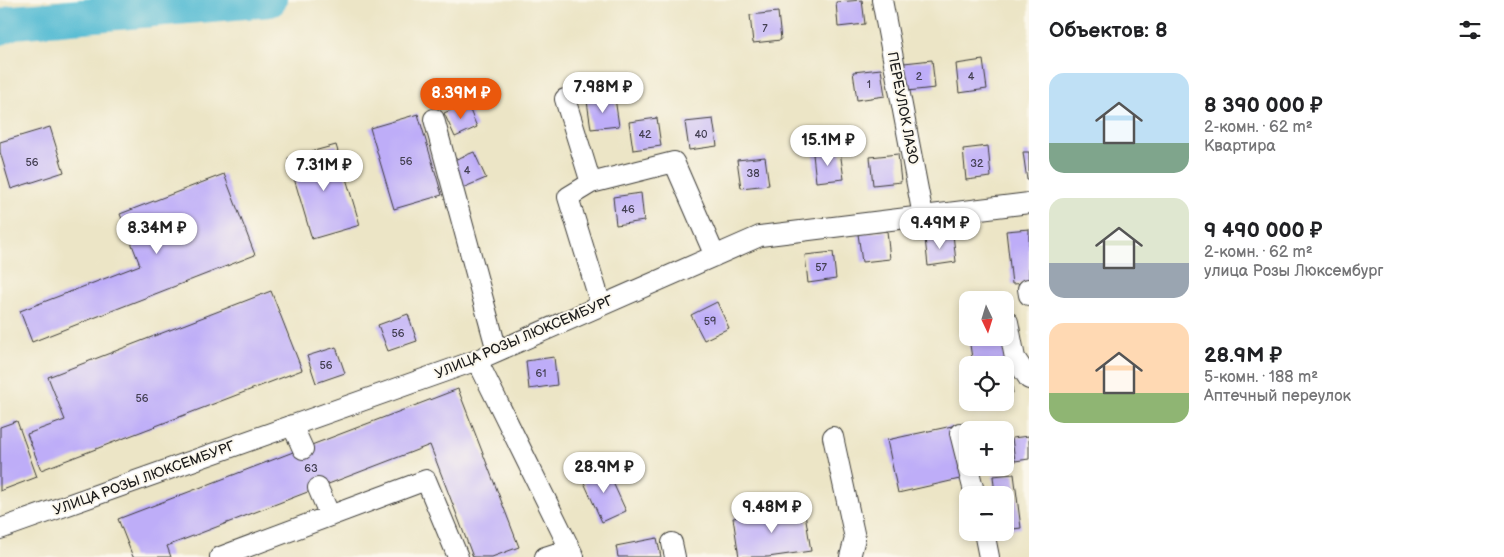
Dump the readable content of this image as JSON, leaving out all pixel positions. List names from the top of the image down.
{
  "streets": {
    "street": ["ПЕРЕУЛОК ЛАЗО", "УЛИЦА РОЗЫ ЛЮКСЕМБУРГ"]
  },
  "crossings": [
    ["ПЕРЕУЛОК ЛАЗО", "УЛИЦА РОЗЫ ЛЮКСЕМБУРГ"]
  ],
  "house_numbers": [
    "7",
    "2",
    "4",
    "1",
    "42",
    "40",
    "56",
    "56",
    "32",
    "4",
    "38",
    "46",
    "57",
    "59",
    "56",
    "56",
    "61",
    "56",
    "63"
  ],
  "north": "bottom",
  "page": {
    "heading": "Объектов: 8",
    "list": [
      {
        "name": "8 390 000 ₽",
        "note": "2-комн. · 62 m² · Квартира"
      },
      {
        "name": "9 490 000 ₽",
        "note": "2-комн. · 62 m² · улица Розы Люксембург"
      },
      {
        "name": "28.9M ₽",
        "note": "5-комн. · 188 m² · Аптечный переулок"
      }
    ],
    "price": [
      "7.98M ₽",
      "8.39M ₽",
      "15.1M ₽",
      "7.31M ₽",
      "9.49M ₽",
      "8.34M ₽",
      "28.9M ₽",
      "9.48M ₽"
    ],
    "map_buttons": ["+", "−"]
  }
}
